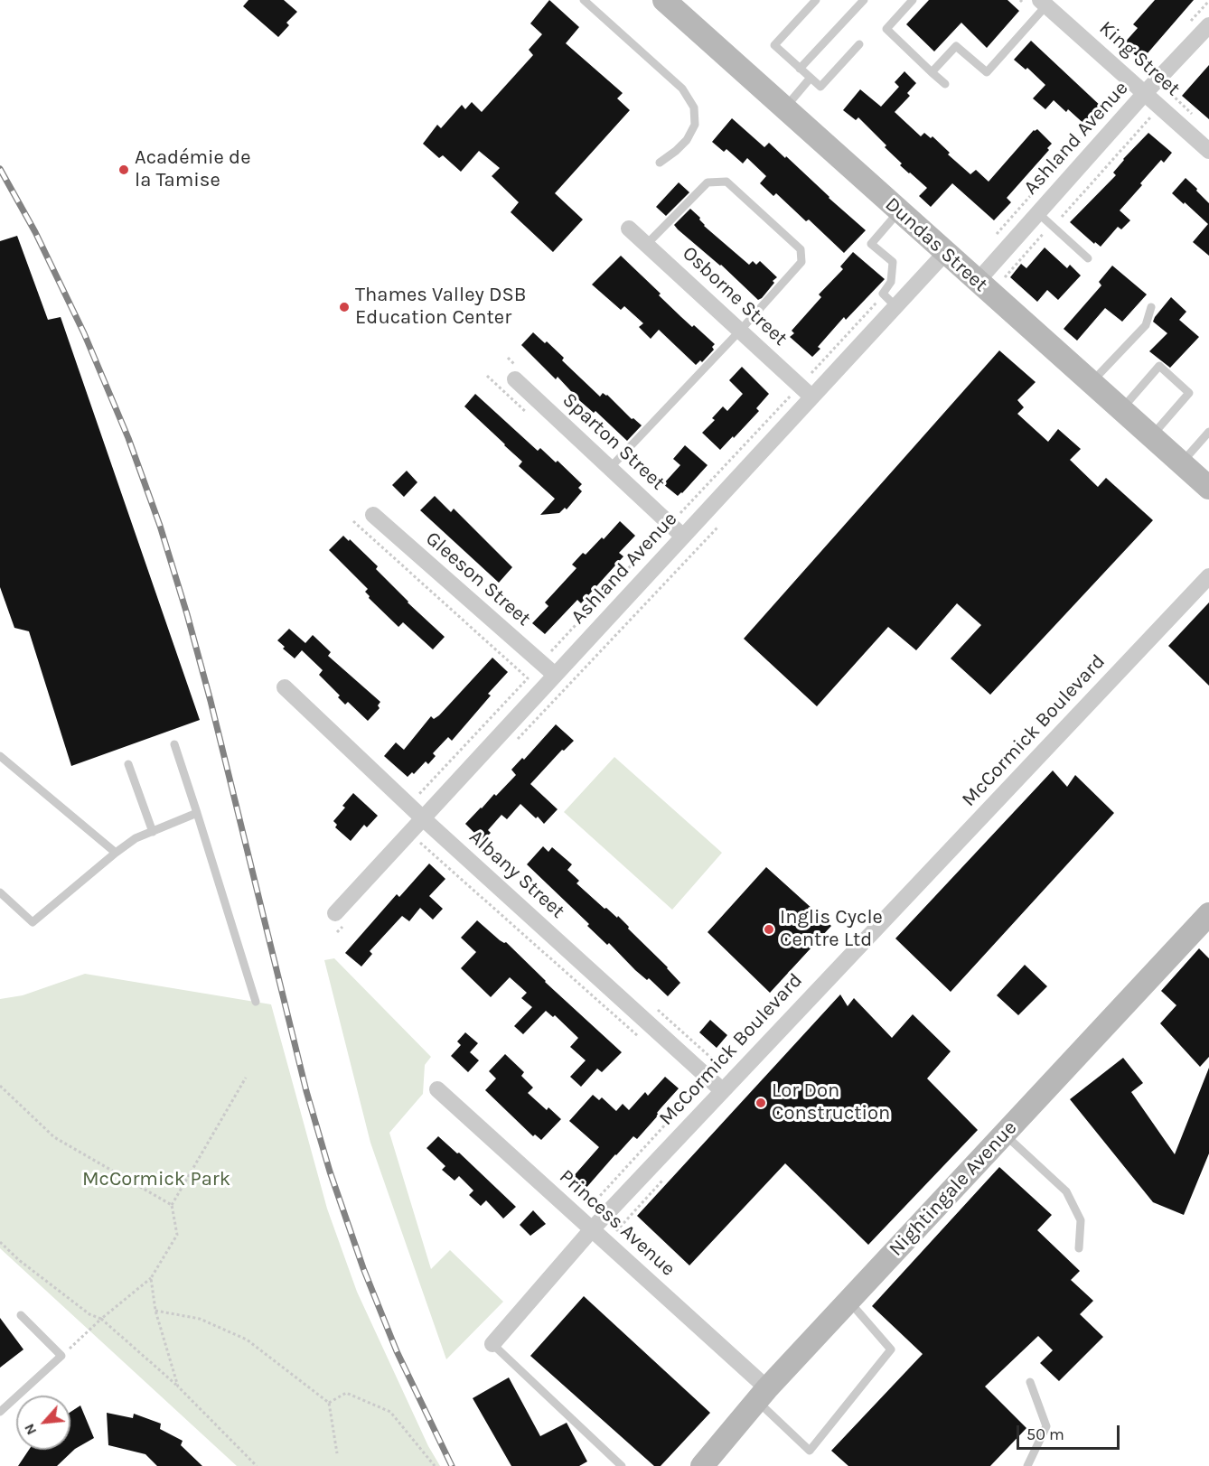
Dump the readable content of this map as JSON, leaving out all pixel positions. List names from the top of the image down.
{
  "streets": {
    "main road": ["Dundas Street", "Nightingale Avenue"],
    "street": [
      "King Street",
      "Ashland Avenue",
      "Osborne Street",
      "Sparton Street",
      "Gleeson Street",
      "McCormick Boulevard",
      "Albany Street",
      "Princess Avenue"
    ]
  },
  "crossings": [
    ["King Street", "Ashland Avenue"],
    ["Ashland Avenue", "Dundas Street"],
    ["Ashland Avenue", "Osborne Street"],
    ["Ashland Avenue", "Sparton Street"],
    ["Ashland Avenue", "Gleeson Street"],
    ["Ashland Avenue", "Albany Street"],
    ["McCormick Boulevard", "Albany Street"],
    ["McCormick Boulevard", "Princess Avenue"],
    ["Nightingale Avenue", "Princess Avenue"]
  ],
  "parks": ["McCormick Park"],
  "places": [
    "Académie de la Tamise",
    "Thames Valley DSB Education Center",
    "Inglis Cycle Centre Ltd",
    "Lor Don Construction"
  ],
  "scale_bar": "50 m",
  "north": "bottom left"
}
